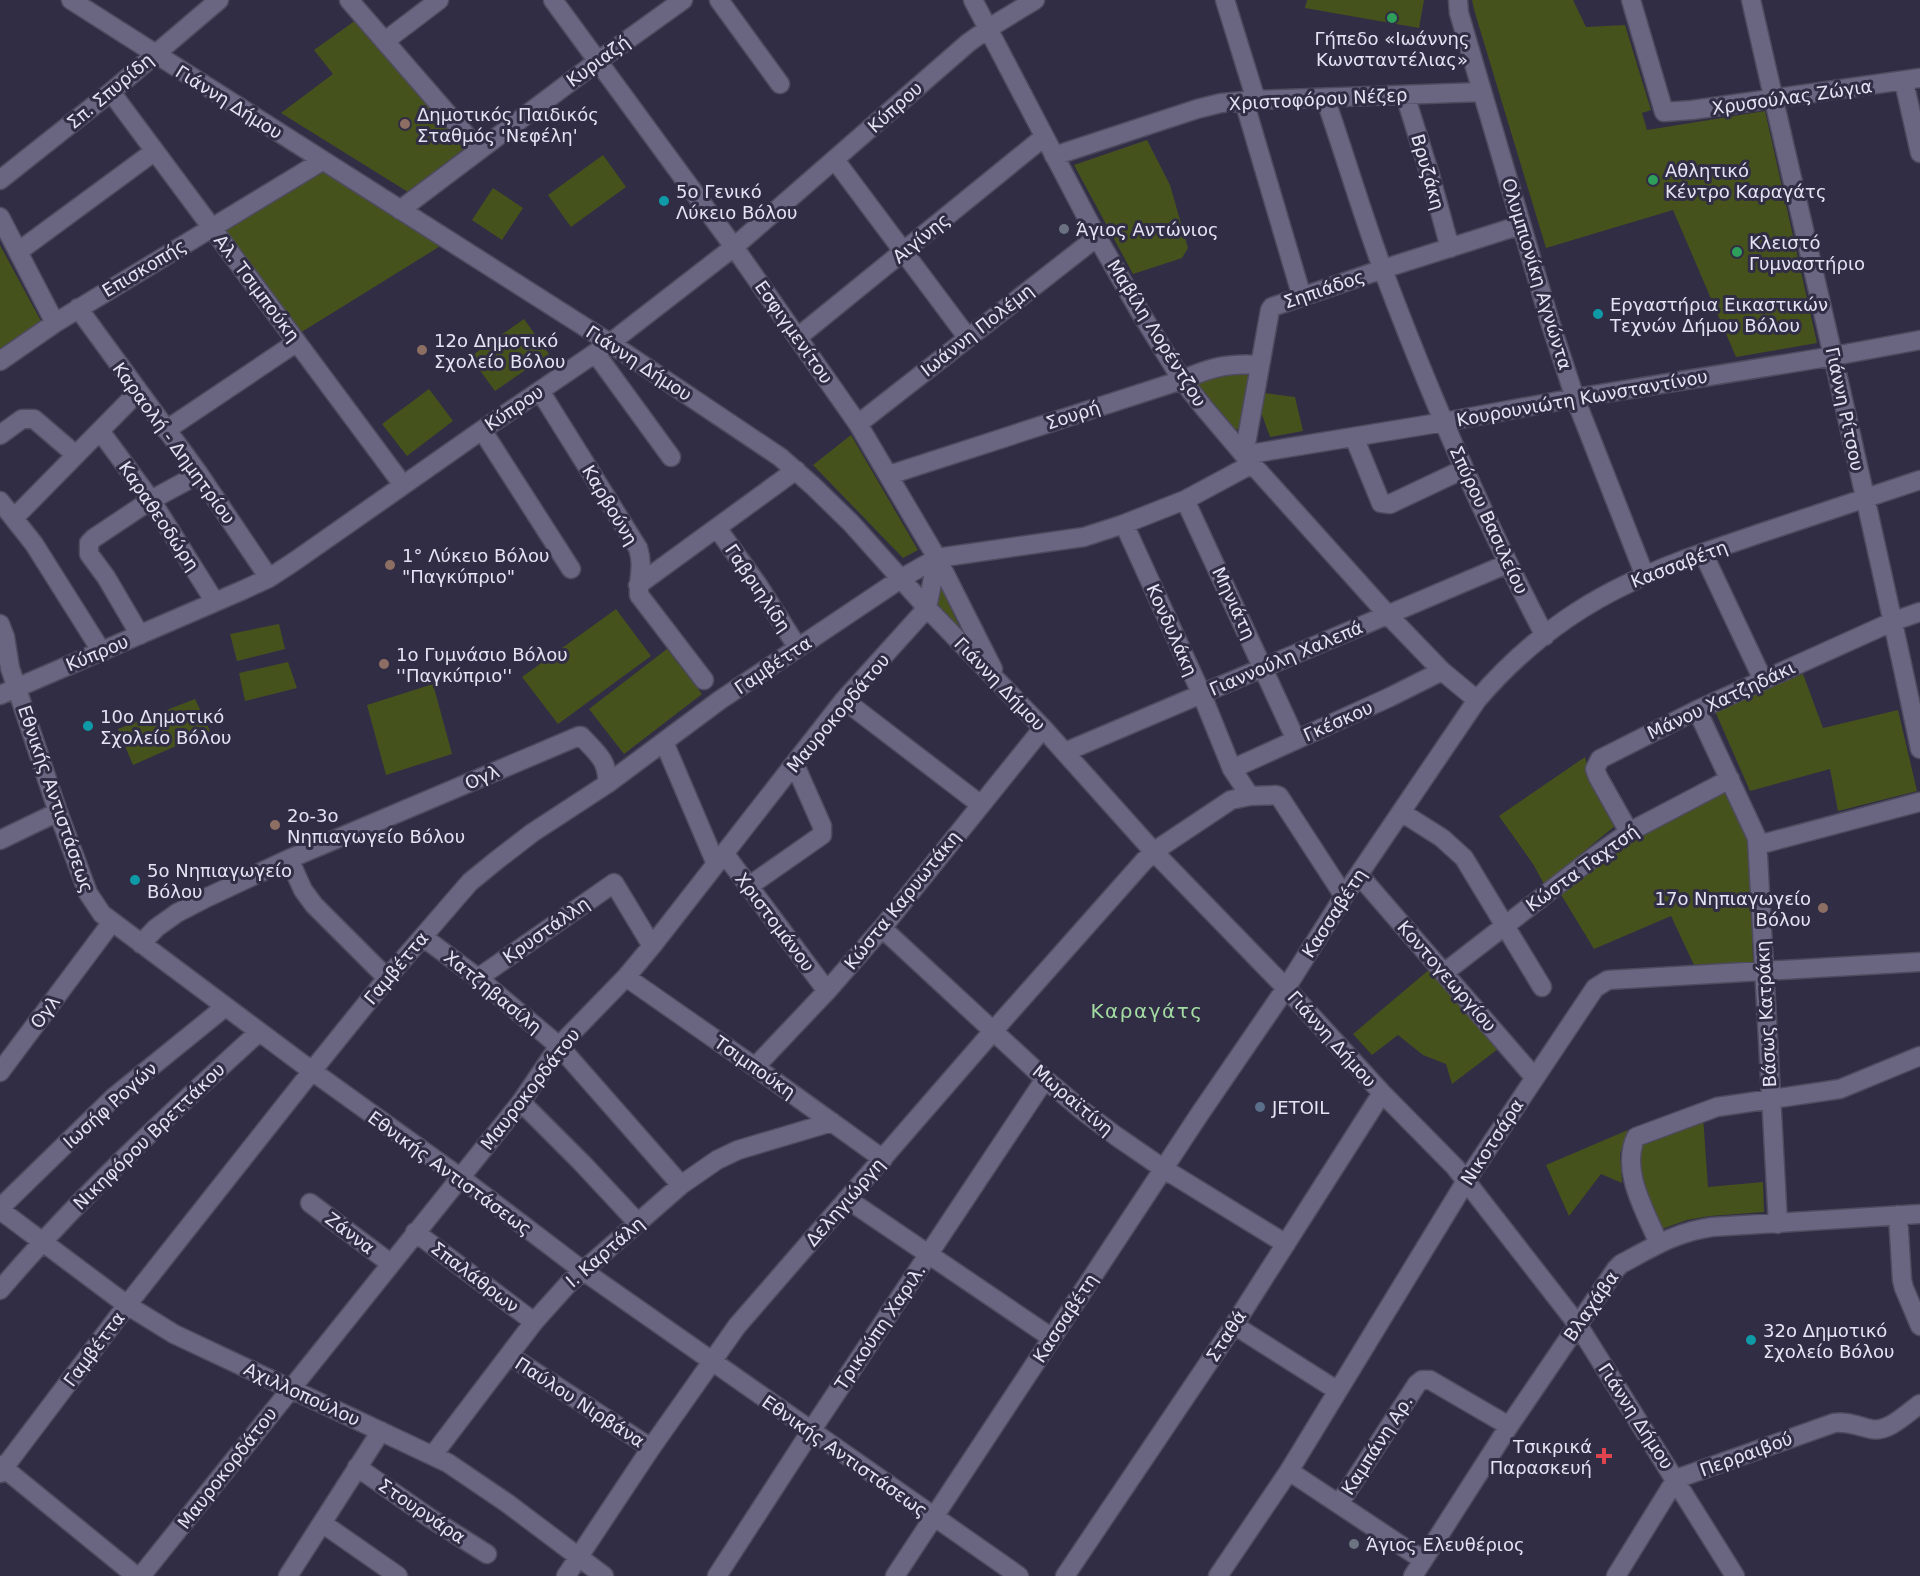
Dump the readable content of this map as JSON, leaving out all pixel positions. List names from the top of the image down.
{
  "streets": {
    "street": [
      "Κυριαζή",
      "Σπ. Σπυρίδη",
      "Χρυσούλας Ζώγια",
      "Χριστοφόρου Νέζερ",
      "Γιάννη Δήμου",
      "Κύπρου",
      "Βρυζάκη",
      "Αιγίνης",
      "Επισκοπής",
      "Ολυμπιονίκη Αγνώντα",
      "Αλ. Τσιμπούκη",
      "Σηπιάδος",
      "Ιωάννη Πολέμη",
      "Εσφιγμενίτου",
      "Μαβίλη Λορέντζου",
      "Κουρουνιώτη Κωνσταντίνου",
      "Γιάννη Ρίτσου",
      "Σουρή",
      "Καραολή - Δημητρίου",
      "Καρβούνη",
      "Καραθεοδώρη",
      "Σπύρου Βασιλείου",
      "Κασσαβέτη",
      "Γαβριηλίδη",
      "Μηνιάτη",
      "Κονδυλάκη",
      "Γιαννούλη Χαλεπά",
      "Γαμβέττα",
      "Μάνου Χατζηδάκι",
      "Μαυροκορδάτου",
      "Γκέσκου",
      "Ογλ",
      "Εθνικής Αντιστάσεως",
      "Κώστα Ταχτσή",
      "Κώστα Καρυωτάκη",
      "Χριστομάνου",
      "Κρυστάλλη",
      "Κοντογεωργίου",
      "Χατζηβασίλη",
      "Βάσως Κατράκη",
      "Τσιμπούκη",
      "Μωραϊτίνη",
      "Ιωσήφ Ρογών",
      "Νικηφόρου Βρεττάκου",
      "Νικοτσάρα",
      "Δεληγιώργη",
      "Ζάννα",
      "Ι. Καρτάλη",
      "Σπαλάθρων",
      "Βλαχάβα",
      "Τρικούπη Χαριλ.",
      "Σταθά",
      "Αχιλλοπούλου",
      "Παύλου Νιρβάνα",
      "Καμπάνη Αρ.",
      "Περραιβού",
      "Στουρνάρα"
    ]
  },
  "crossings": [
    ["Κυριαζή", "Γιάννη Δήμου"],
    ["Κυριαζή", "Εσφιγμενίτου"],
    ["Σπ. Σπυρίδη", "Γιάννη Δήμου"],
    ["Σπ. Σπυρίδη", "Αλ. Τσιμπούκη"],
    ["Χρυσούλας Ζώγια", "Γιάννη Ρίτσου"],
    ["Χριστοφόρου Νέζερ", "Βρυζάκη"],
    ["Χριστοφόρου Νέζερ", "Ολυμπιονίκη Αγνώντα"],
    ["Χριστοφόρου Νέζερ", "Μαβίλη Λορέντζου"],
    ["Χριστοφόρου Νέζερ", "Σπύρου Βασιλείου"],
    ["Γιάννη Δήμου", "Κύπρου"],
    ["Γιάννη Δήμου", "Επισκοπής"],
    ["Γιάννη Δήμου", "Εσφιγμενίτου"],
    ["Γιάννη Δήμου", "Κασσαβέτη"],
    ["Γιάννη Δήμου", "Γιαννούλη Χαλεπά"],
    ["Γιάννη Δήμου", "Γαμβέττα"],
    ["Γιάννη Δήμου", "Μαυροκορδάτου"],
    ["Γιάννη Δήμου", "Κώστα Καρυωτάκη"],
    ["Γιάννη Δήμου", "Νικοτσάρα"],
    ["Γιάννη Δήμου", "Δεληγιώργη"],
    ["Γιάννη Δήμου", "Βλαχάβα"],
    ["Γιάννη Δήμου", "Σταθά"],
    ["Γιάννη Δήμου", "Περραιβού"],
    ["Κύπρου", "Αλ. Τσιμπούκη"],
    ["Κύπρου", "Εσφιγμενίτου"],
    ["Κύπρου", "Μαβίλη Λορέντζου"],
    ["Κύπρου", "Καραολή - Δημητρίου"],
    ["Κύπρου", "Καρβούνη"],
    ["Κύπρου", "Καραθεοδώρη"],
    ["Κύπρου", "Εθνικής Αντιστάσεως"],
    ["Βρυζάκη", "Σηπιάδος"],
    ["Αιγίνης", "Εσφιγμενίτου"],
    ["Αιγίνης", "Μαβίλη Λορέντζου"],
    ["Επισκοπής", "Αλ. Τσιμπούκη"],
    ["Επισκοπής", "Καραολή - Δημητρίου"],
    ["Ολυμπιονίκη Αγνώντα", "Σηπιάδος"],
    ["Ολυμπιονίκη Αγνώντα", "Κουρουνιώτη Κωνσταντίνου"],
    ["Ολυμπιονίκη Αγνώντα", "Κασσαβέτη"],
    ["Σηπιάδος", "Μαβίλη Λορέντζου"],
    ["Σηπιάδος", "Κουρουνιώτη Κωνσταντίνου"],
    ["Σηπιάδος", "Σουρή"],
    ["Σηπιάδος", "Σπύρου Βασιλείου"],
    ["Ιωάννη Πολέμη", "Εσφιγμενίτου"],
    ["Ιωάννη Πολέμη", "Μαβίλη Λορέντζου"],
    ["Εσφιγμενίτου", "Κουρουνιώτη Κωνσταντίνου"],
    ["Εσφιγμενίτου", "Σουρή"],
    ["Εσφιγμενίτου", "Γαμβέττα"],
    ["Μαβίλη Λορέντζου", "Κουρουνιώτη Κωνσταντίνου"],
    ["Μαβίλη Λορέντζου", "Σουρή"],
    ["Μαβίλη Λορέντζου", "Κασσαβέτη"],
    ["Μαβίλη Λορέντζου", "Γιαννούλη Χαλεπά"],
    ["Μαβίλη Λορέντζου", "Γκέσκου"],
    ["Κουρουνιώτη Κωνσταντίνου", "Γιάννη Ρίτσου"],
    ["Κουρουνιώτη Κωνσταντίνου", "Σπύρου Βασιλείου"],
    ["Κουρουνιώτη Κωνσταντίνου", "Μηνιάτη"],
    ["Κουρουνιώτη Κωνσταντίνου", "Κονδυλάκη"],
    ["Κουρουνιώτη Κωνσταντίνου", "Γαμβέττα"],
    ["Γιάννη Ρίτσου", "Κασσαβέτη"],
    ["Γιάννη Ρίτσου", "Μάνου Χατζηδάκι"],
    ["Σπύρου Βασιλείου", "Κασσαβέτη"],
    ["Σπύρου Βασιλείου", "Γιαννούλη Χαλεπά"],
    ["Κασσαβέτη", "Εθνικής Αντιστάσεως"],
    ["Κασσαβέτη", "Κοντογεωργίου"],
    ["Κασσαβέτη", "Μωραϊτίνη"],
    ["Γαβριηλίδη", "Γαμβέττα"],
    ["Μηνιάτη", "Γιαννούλη Χαλεπά"],
    ["Μηνιάτη", "Γκέσκου"],
    ["Κονδυλάκη", "Γιαννούλη Χαλεπά"],
    ["Κονδυλάκη", "Γκέσκου"],
    ["Γαμβέττα", "Ογλ"],
    ["Γαμβέττα", "Εθνικής Αντιστάσεως"],
    ["Γαμβέττα", "Χριστομάνου"],
    ["Γαμβέττα", "Χατζηβασίλη"],
    ["Γαμβέττα", "Αχιλλοπούλου"],
    ["Μάνου Χατζηδάκι", "Κώστα Ταχτσή"],
    ["Μάνου Χατζηδάκι", "Βάσως Κατράκη"],
    ["Μαυροκορδάτου", "Εθνικής Αντιστάσεως"],
    ["Μαυροκορδάτου", "Χριστομάνου"],
    ["Μαυροκορδάτου", "Κρυστάλλη"],
    ["Μαυροκορδάτου", "Χατζηβασίλη"],
    ["Μαυροκορδάτου", "Τσιμπούκη"],
    ["Μαυροκορδάτου", "Ζάννα"],
    ["Μαυροκορδάτου", "Σπαλάθρων"],
    ["Μαυροκορδάτου", "Αχιλλοπούλου"],
    ["Ογλ", "Εθνικής Αντιστάσεως"],
    ["Εθνικής Αντιστάσεως", "Ιωσήφ Ρογών"],
    ["Εθνικής Αντιστάσεως", "Νικηφόρου Βρεττάκου"],
    ["Εθνικής Αντιστάσεως", "Δεληγιώργη"],
    ["Εθνικής Αντιστάσεως", "Ι. Καρτάλη"],
    ["Εθνικής Αντιστάσεως", "Τρικούπη Χαριλ."],
    ["Κώστα Ταχτσή", "Κοντογεωργίου"],
    ["Κώστα Ταχτσή", "Βάσως Κατράκη"],
    ["Κώστα Καρυωτάκη", "Χριστομάνου"],
    ["Κώστα Καρυωτάκη", "Τσιμπούκη"],
    ["Κώστα Καρυωτάκη", "Μωραϊτίνη"],
    ["Κρυστάλλη", "Χατζηβασίλη"],
    ["Κοντογεωργίου", "Νικοτσάρα"],
    ["Χατζηβασίλη", "Ι. Καρτάλη"],
    ["Βάσως Κατράκη", "Νικοτσάρα"],
    ["Βάσως Κατράκη", "Βλαχάβα"],
    ["Τσιμπούκη", "Δεληγιώργη"],
    ["Τσιμπούκη", "Ι. Καρτάλη"],
    ["Μωραϊτίνη", "Δεληγιώργη"],
    ["Μωραϊτίνη", "Τρικούπη Χαριλ."],
    ["Μωραϊτίνη", "Σταθά"],
    ["Ιωσήφ Ρογών", "Αχιλλοπούλου"],
    ["Νικηφόρου Βρεττάκου", "Αχιλλοπούλου"],
    ["Δεληγιώργη", "Αχιλλοπούλου"],
    ["Δεληγιώργη", "Παύλου Νιρβάνα"],
    ["Ι. Καρτάλη", "Σπαλάθρων"],
    ["Ι. Καρτάλη", "Αχιλλοπούλου"],
    ["Ι. Καρτάλη", "Παύλου Νιρβάνα"],
    ["Βλαχάβα", "Καμπάνη Αρ."]
  ],
  "districts": ["Καραγάτς"],
  "places": {
    "other": [
      "Γήπεδο «Ιωάννης Κωνσταντέλιας»",
      "Δημοτικός Παιδικός Σταθμός 'Νεφέλη'",
      "Αθλητικό Κέντρο Καραγάτς",
      "5ο Γενικό Λύκειο Βόλου",
      "Άγιος Αντώνιος",
      "Κλειστό Γυμναστήριο",
      "Εργαστήρια Εικαστικών Τεχνών Δήμου Βόλου",
      "12ο Δημοτικό Σχολείο Βόλου",
      "1° Λύκειο Βόλου \"Παγκύπριο\"",
      "1ο Γυμνάσιο Βόλου ''Παγκύπριο''",
      "10ο Δημοτικό Σχολείο Βόλου",
      "2ο-3ο Νηπιαγωγείο Βόλου",
      "5ο Νηπιαγωγείο Βόλου",
      "17ο Νηπιαγωγείο Βόλου",
      "JETOIL",
      "32ο Δημοτικό Σχολείο Βόλου",
      "Άγιος Ελευθέριος"
    ],
    "health": ["Τσικρικά Παρασκευή"]
  }
}
